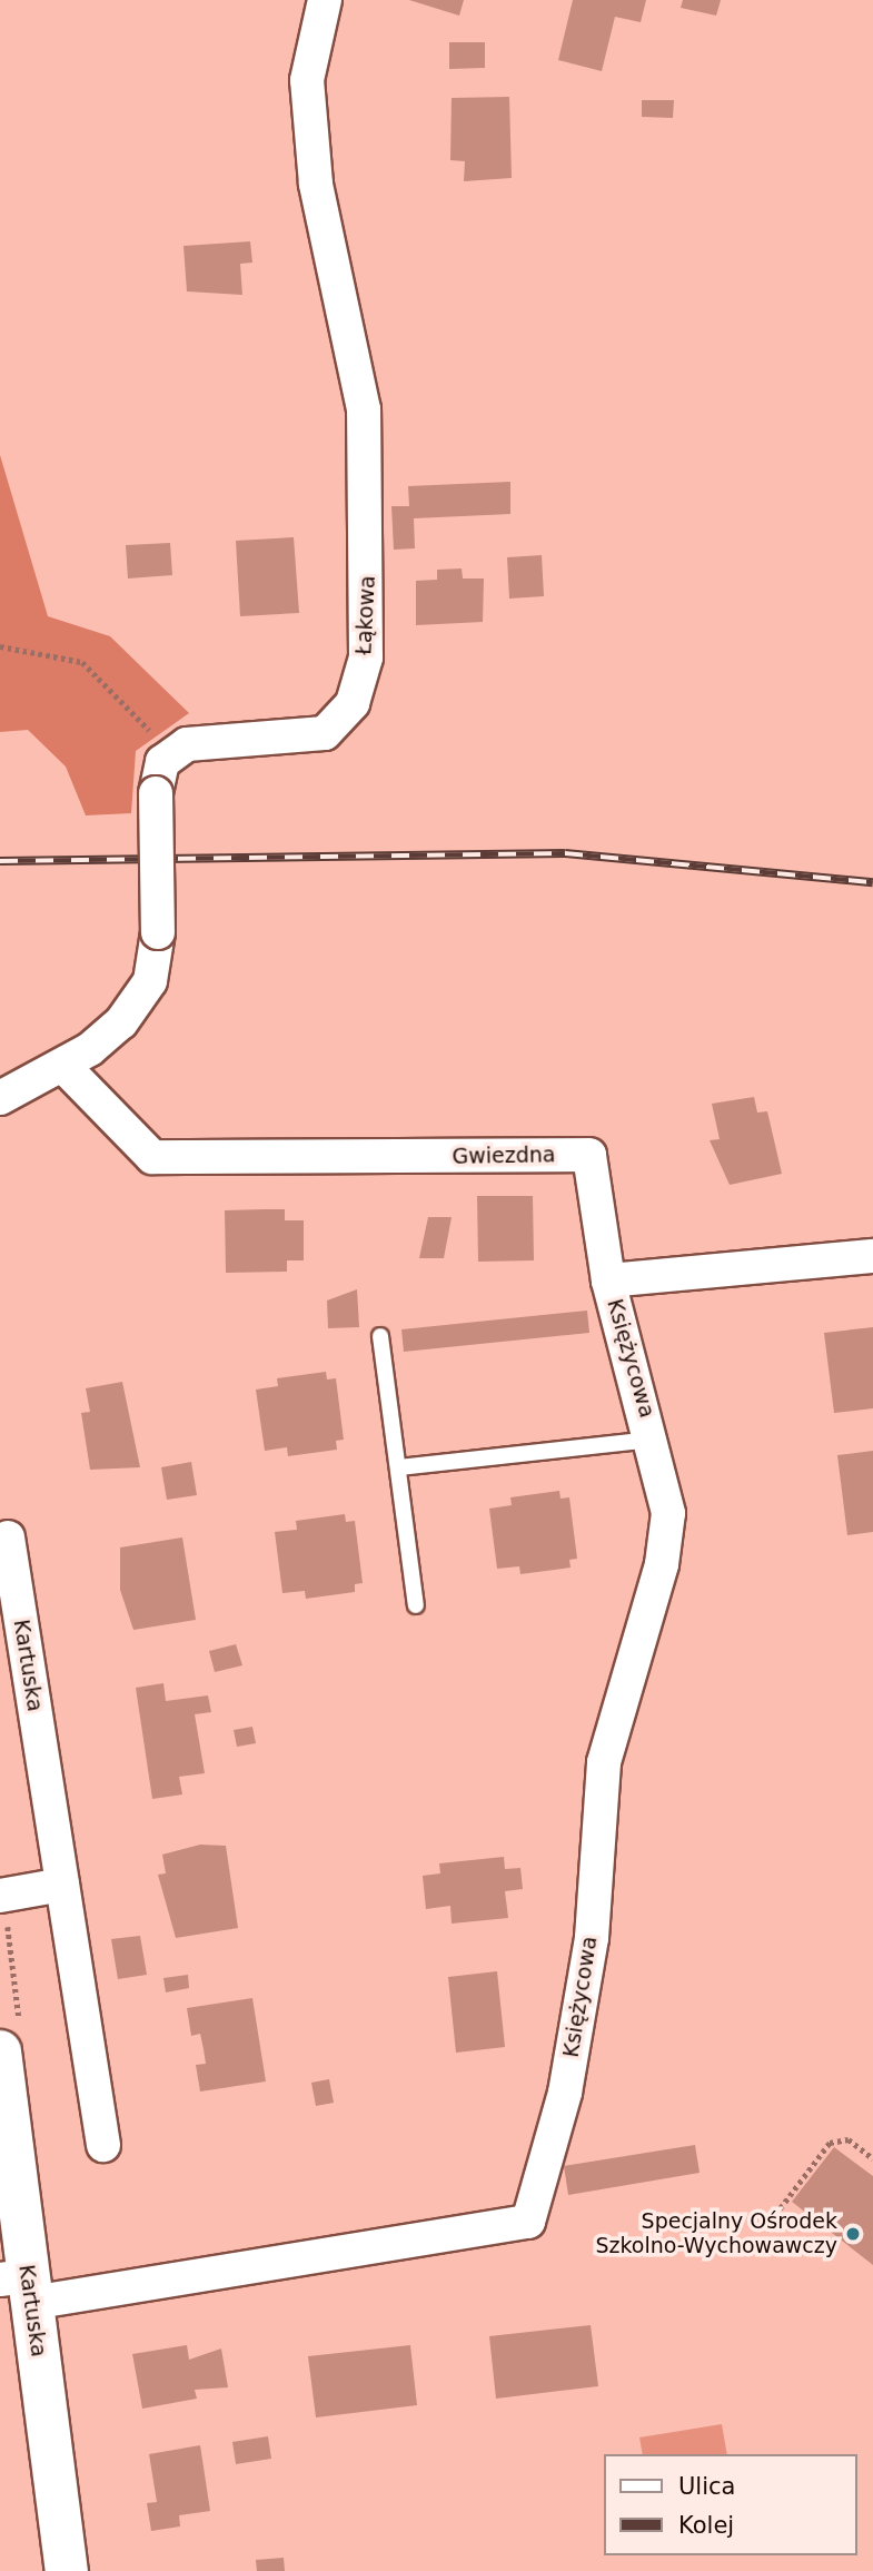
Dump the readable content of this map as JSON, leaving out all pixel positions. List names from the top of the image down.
{
  "streets": {
    "main road": ["Kartuska"],
    "street": ["Łąkowa", "Gwiezdna", "Księżycowa"]
  },
  "crossings": [
    ["Gwiezdna", "Księżycowa"],
    ["Księżycowa", "Kartuska"]
  ],
  "places": ["Specjalny Ośrodek Szkolno-Wychowawczy"],
  "legend": ["Ulica", "Kolej"]
}
